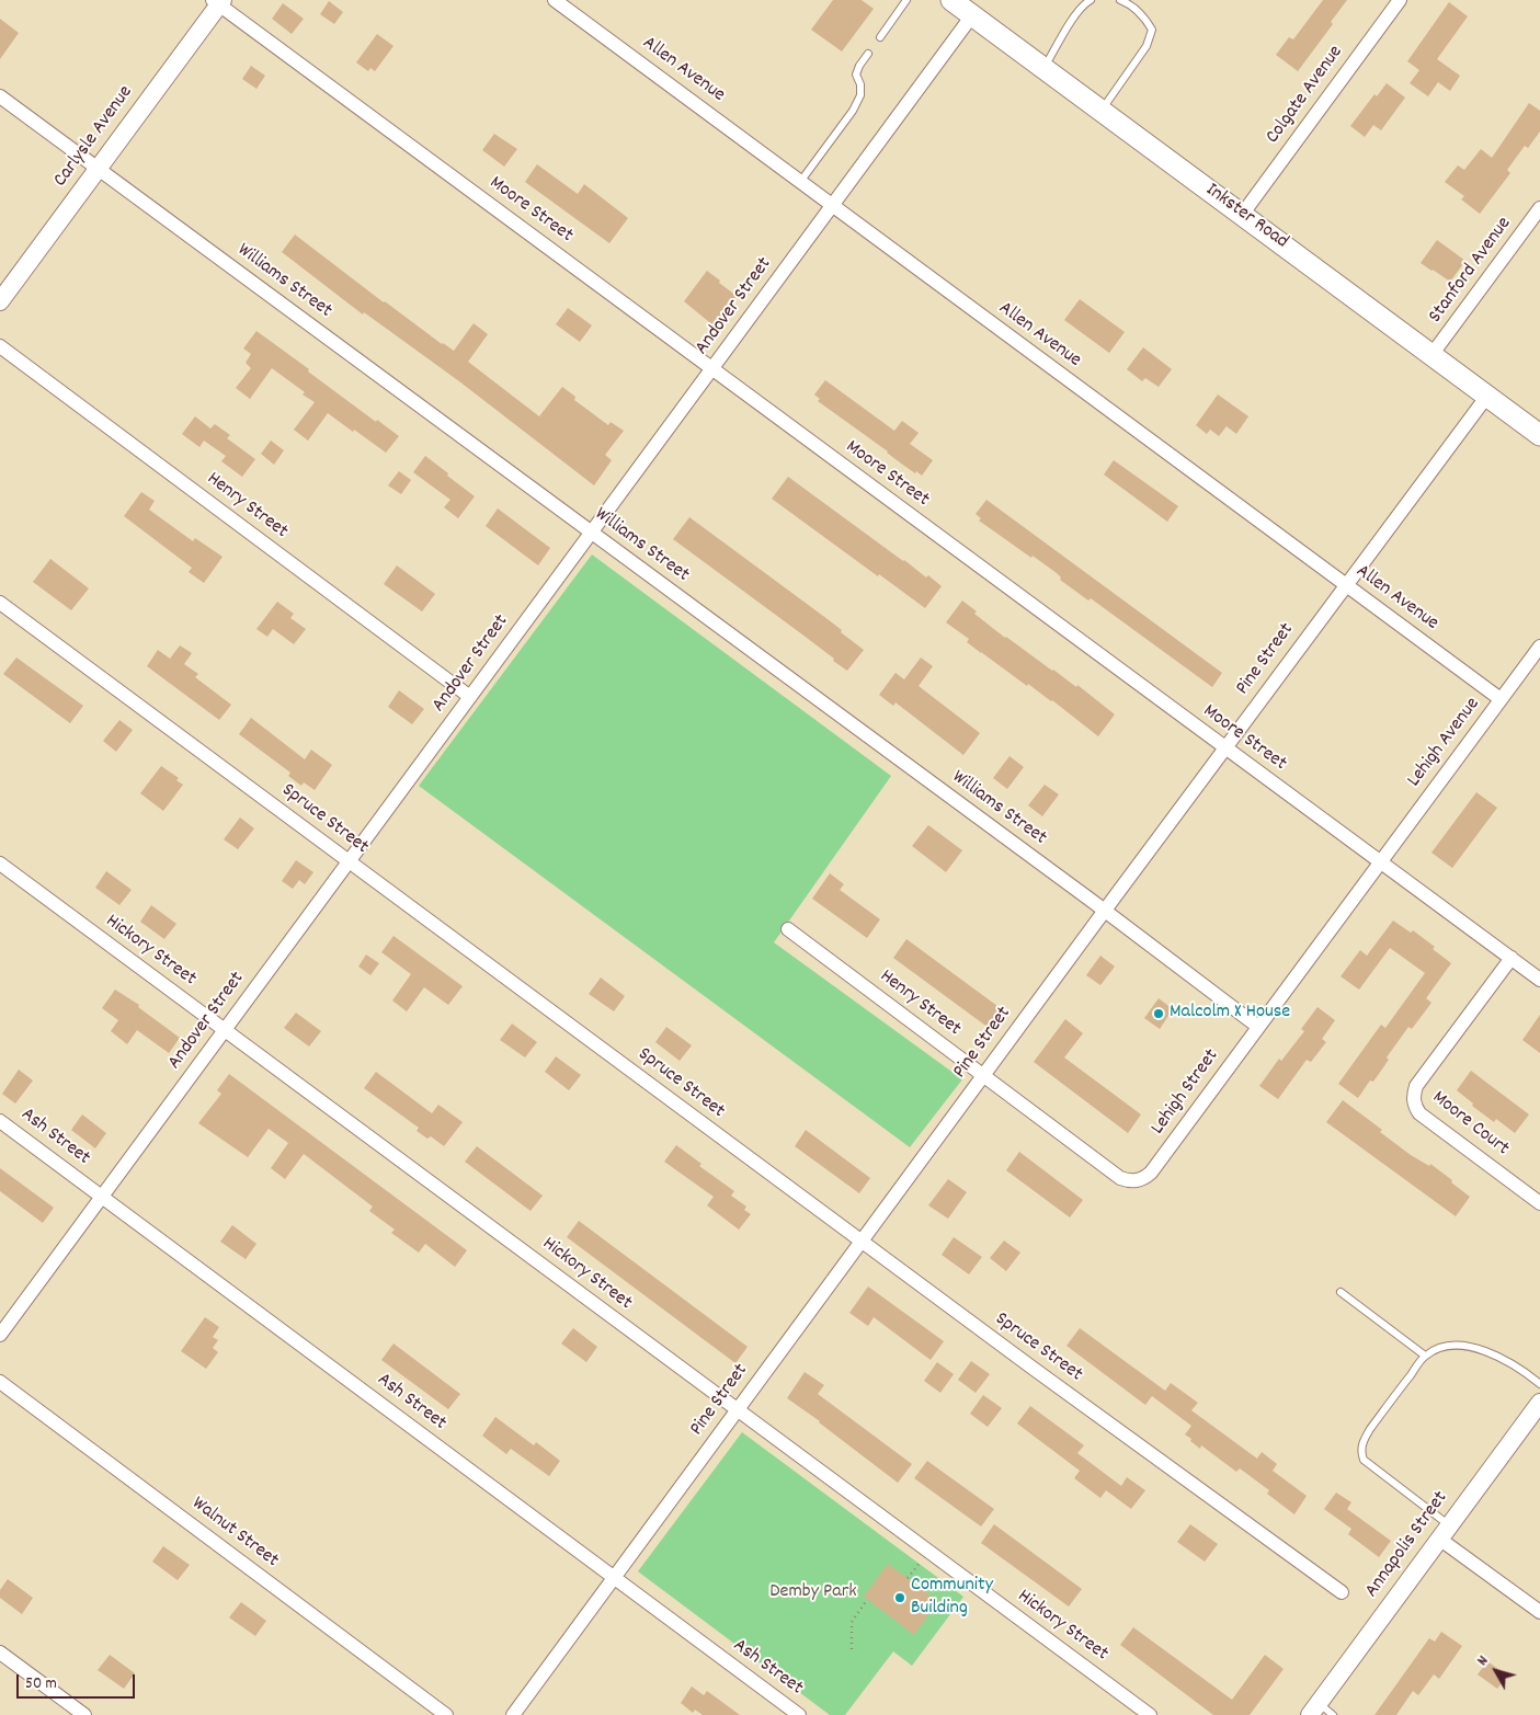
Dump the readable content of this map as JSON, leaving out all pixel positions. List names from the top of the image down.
{
  "streets": {
    "main road": ["Inkster Road"],
    "street": [
      "Allen Avenue",
      "Colgate Avenue",
      "Carlysle Avenue",
      "Moore Street",
      "Stanford Avenue",
      "Williams Street",
      "Andover Street",
      "Henry Street",
      "Pine Street",
      "Lehigh Avenue",
      "Spruce Street",
      "Hickory Street",
      "Lehigh Street",
      "Moore Court",
      "Ash Street",
      "Walnut Street",
      "Annapolis Street"
    ]
  },
  "crossings": [
    ["Allen Avenue", "Andover Street"],
    ["Allen Avenue", "Pine Street"],
    ["Allen Avenue", "Lehigh Avenue"],
    ["Colgate Avenue", "Inkster Road"],
    ["Carlysle Avenue", "Moore Street"],
    ["Carlysle Avenue", "Williams Street"],
    ["Moore Street", "Andover Street"],
    ["Moore Street", "Pine Street"],
    ["Moore Street", "Lehigh Avenue"],
    ["Moore Street", "Lehigh Street"],
    ["Moore Street", "Moore Court"],
    ["Inkster Road", "Stanford Avenue"],
    ["Inkster Road", "Andover Street"],
    ["Inkster Road", "Pine Street"],
    ["Williams Street", "Andover Street"],
    ["Williams Street", "Pine Street"],
    ["Williams Street", "Lehigh Street"],
    ["Andover Street", "Henry Street"],
    ["Andover Street", "Spruce Street"],
    ["Andover Street", "Hickory Street"],
    ["Andover Street", "Ash Street"],
    ["Henry Street", "Pine Street"],
    ["Henry Street", "Lehigh Street"],
    ["Pine Street", "Spruce Street"],
    ["Pine Street", "Hickory Street"],
    ["Pine Street", "Ash Street"],
    ["Lehigh Avenue", "Lehigh Street"]
  ],
  "parks": ["Demby Park"],
  "places": ["Malcolm X House", "Community Building"],
  "scale_bar": "50 m",
  "north": "top left"
}
